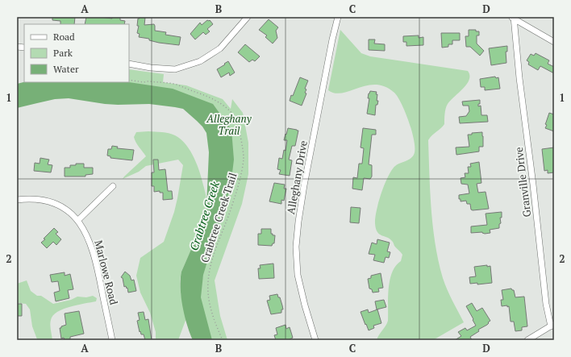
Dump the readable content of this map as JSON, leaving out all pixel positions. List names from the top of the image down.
{
  "streets": {
    "street": ["Alleghany Drive", "Granville Drive", "Marlowe Road"],
    "path": ["Crabtree Creek Trail"]
  },
  "water": ["Crabtree Creek"],
  "parks": ["Alleghany Trail"],
  "legend": ["Road", "Park", "Water"],
  "grid": {
    "columns": [
      "A",
      "B",
      "C",
      "D"
    ],
    "rows": ["1", "2"]
  }
}
